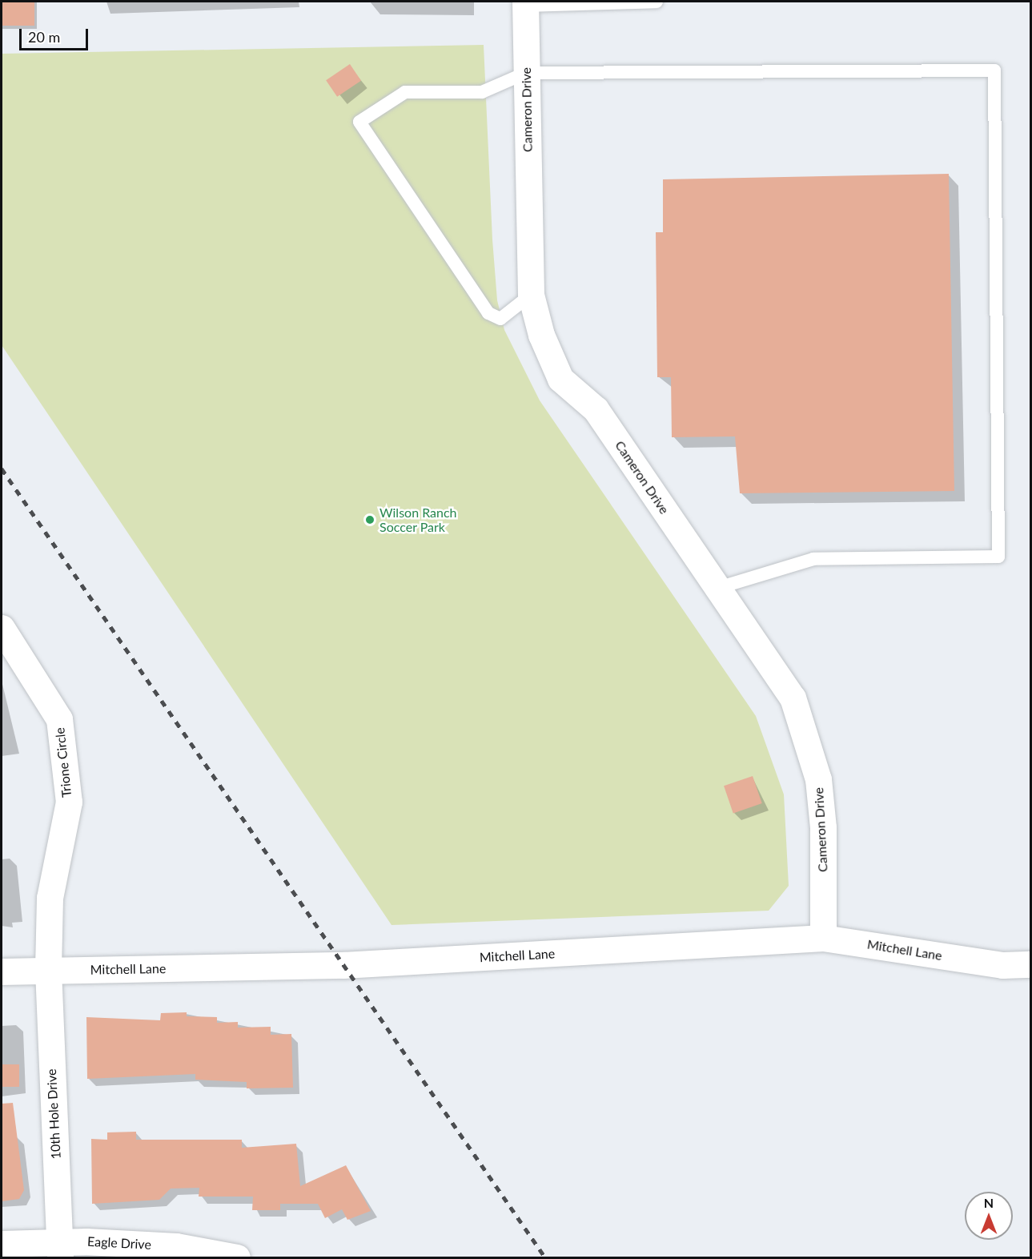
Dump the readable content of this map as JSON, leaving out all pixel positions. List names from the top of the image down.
{
  "streets": {
    "street": [
      "Cameron Drive",
      "Trione Circle",
      "Mitchell Lane",
      "10th Hole Drive",
      "Eagle Drive"
    ]
  },
  "crossings": [
    ["Cameron Drive", "Mitchell Lane"],
    ["Trione Circle", "Mitchell Lane"],
    ["Trione Circle", "10th Hole Drive"],
    ["Mitchell Lane", "10th Hole Drive"],
    ["10th Hole Drive", "Eagle Drive"]
  ],
  "places": ["Wilson Ranch Soccer Park"],
  "scale_bar": "20 m",
  "north": "top"
}
